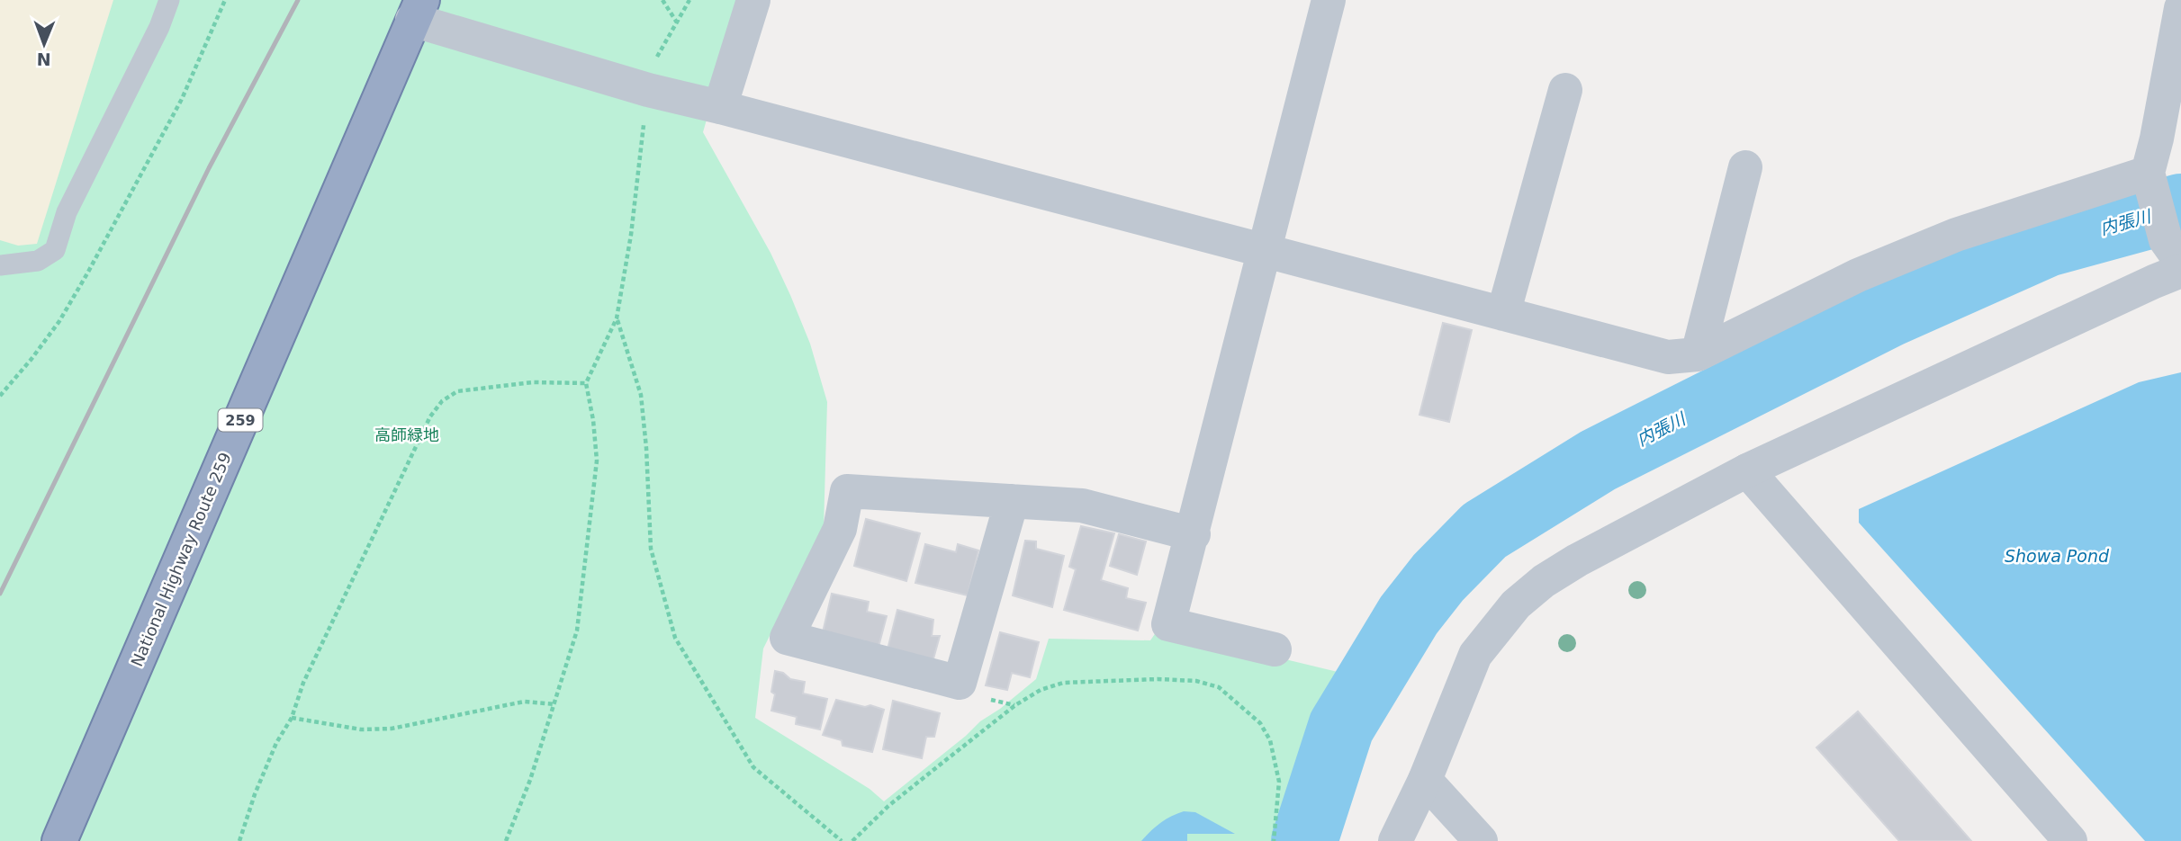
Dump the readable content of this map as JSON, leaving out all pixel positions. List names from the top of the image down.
{
  "streets": {
    "highway": ["259", "National Highway Route 259"]
  },
  "water": ["内張川", "Showa Pond"],
  "parks": ["高師緑地"],
  "north": "bottom"
}
